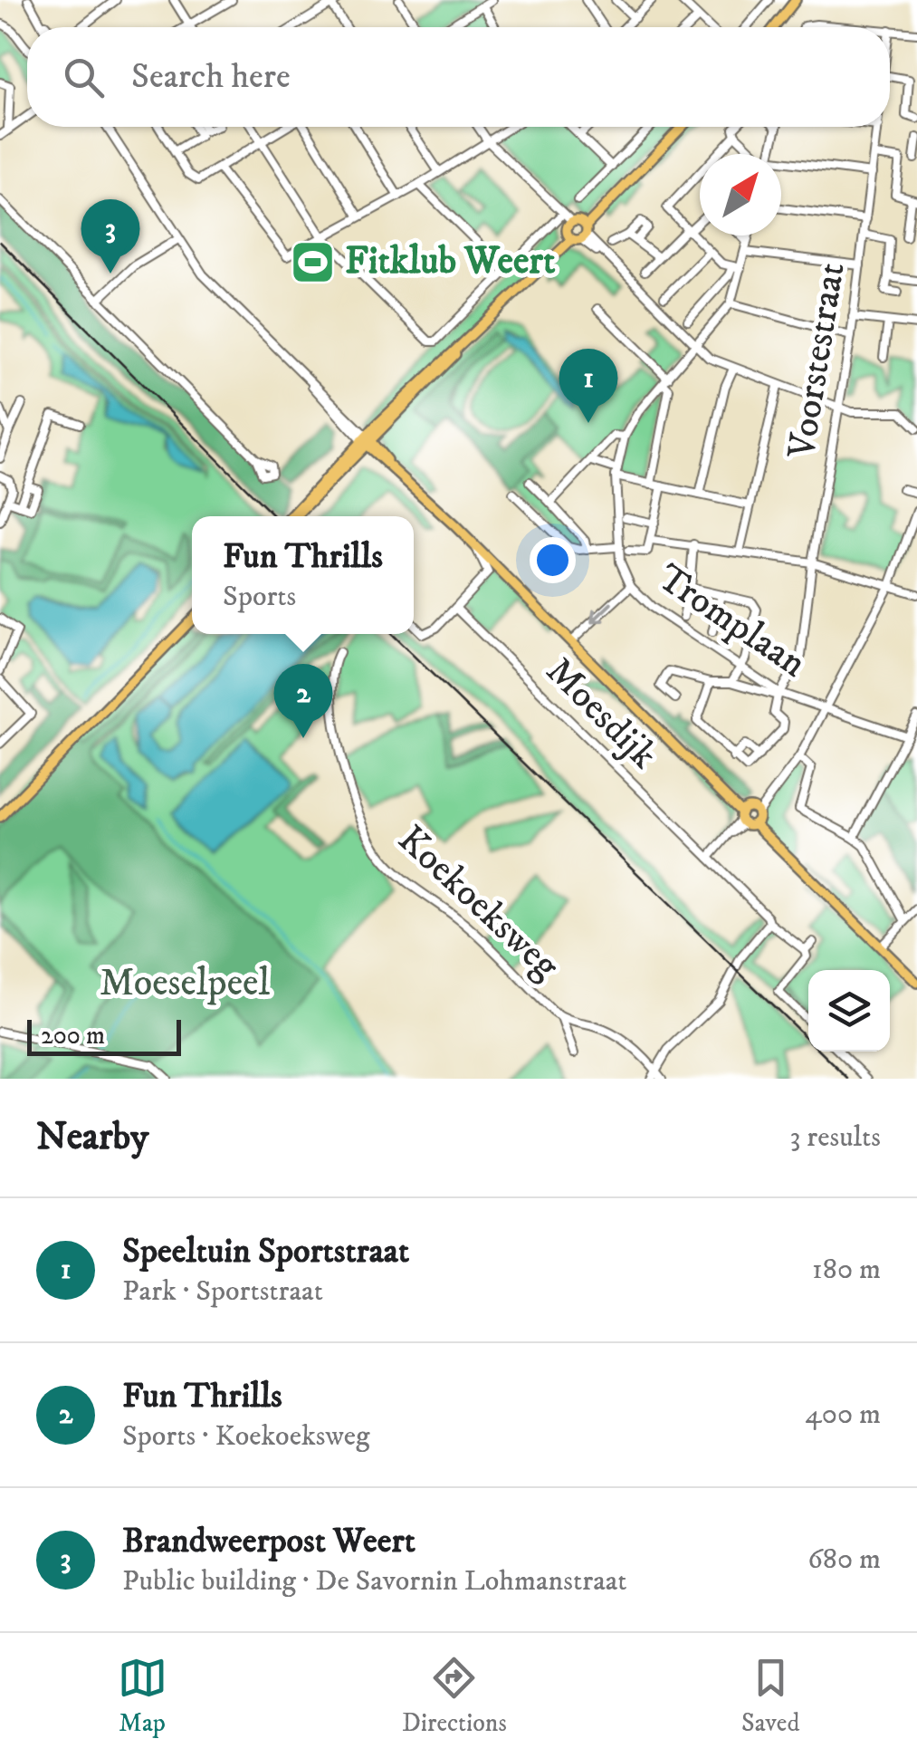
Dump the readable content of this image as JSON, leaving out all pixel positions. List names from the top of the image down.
{
  "streets": {
    "street": [
      "Voorstestraat",
      "Tromplaan",
      "Moesdijk",
      "Koekoeksweg"
    ]
  },
  "crossings": [
    ["Voorstestraat", "Tromplaan"]
  ],
  "parks": ["Moeselpeel"],
  "places": {
    "sports": ["Fitklub Weert"]
  },
  "scale_bar": "200 m",
  "north": "top right",
  "page": {
    "search": "Search here",
    "pins": ["3", "1", "2"],
    "popup": ["Fun Thrills", "Sports"],
    "scale": "200 m",
    "heading": ["Nearby", "3 results"],
    "list": [
      {
        "mark": "1",
        "name": "Speeltuin Sportstraat",
        "note": "Park · Sportstraat",
        "value": "180 m"
      },
      {
        "mark": "2",
        "name": "Fun Thrills",
        "note": "Sports · Koekoeksweg",
        "value": "400 m"
      },
      {
        "mark": "3",
        "name": "Brandweerpost Weert",
        "note": "Public building · De Savornin Lohmanstraat",
        "value": "680 m"
      }
    ],
    "nav": ["Map", "Directions", "Saved"]
  }
}
